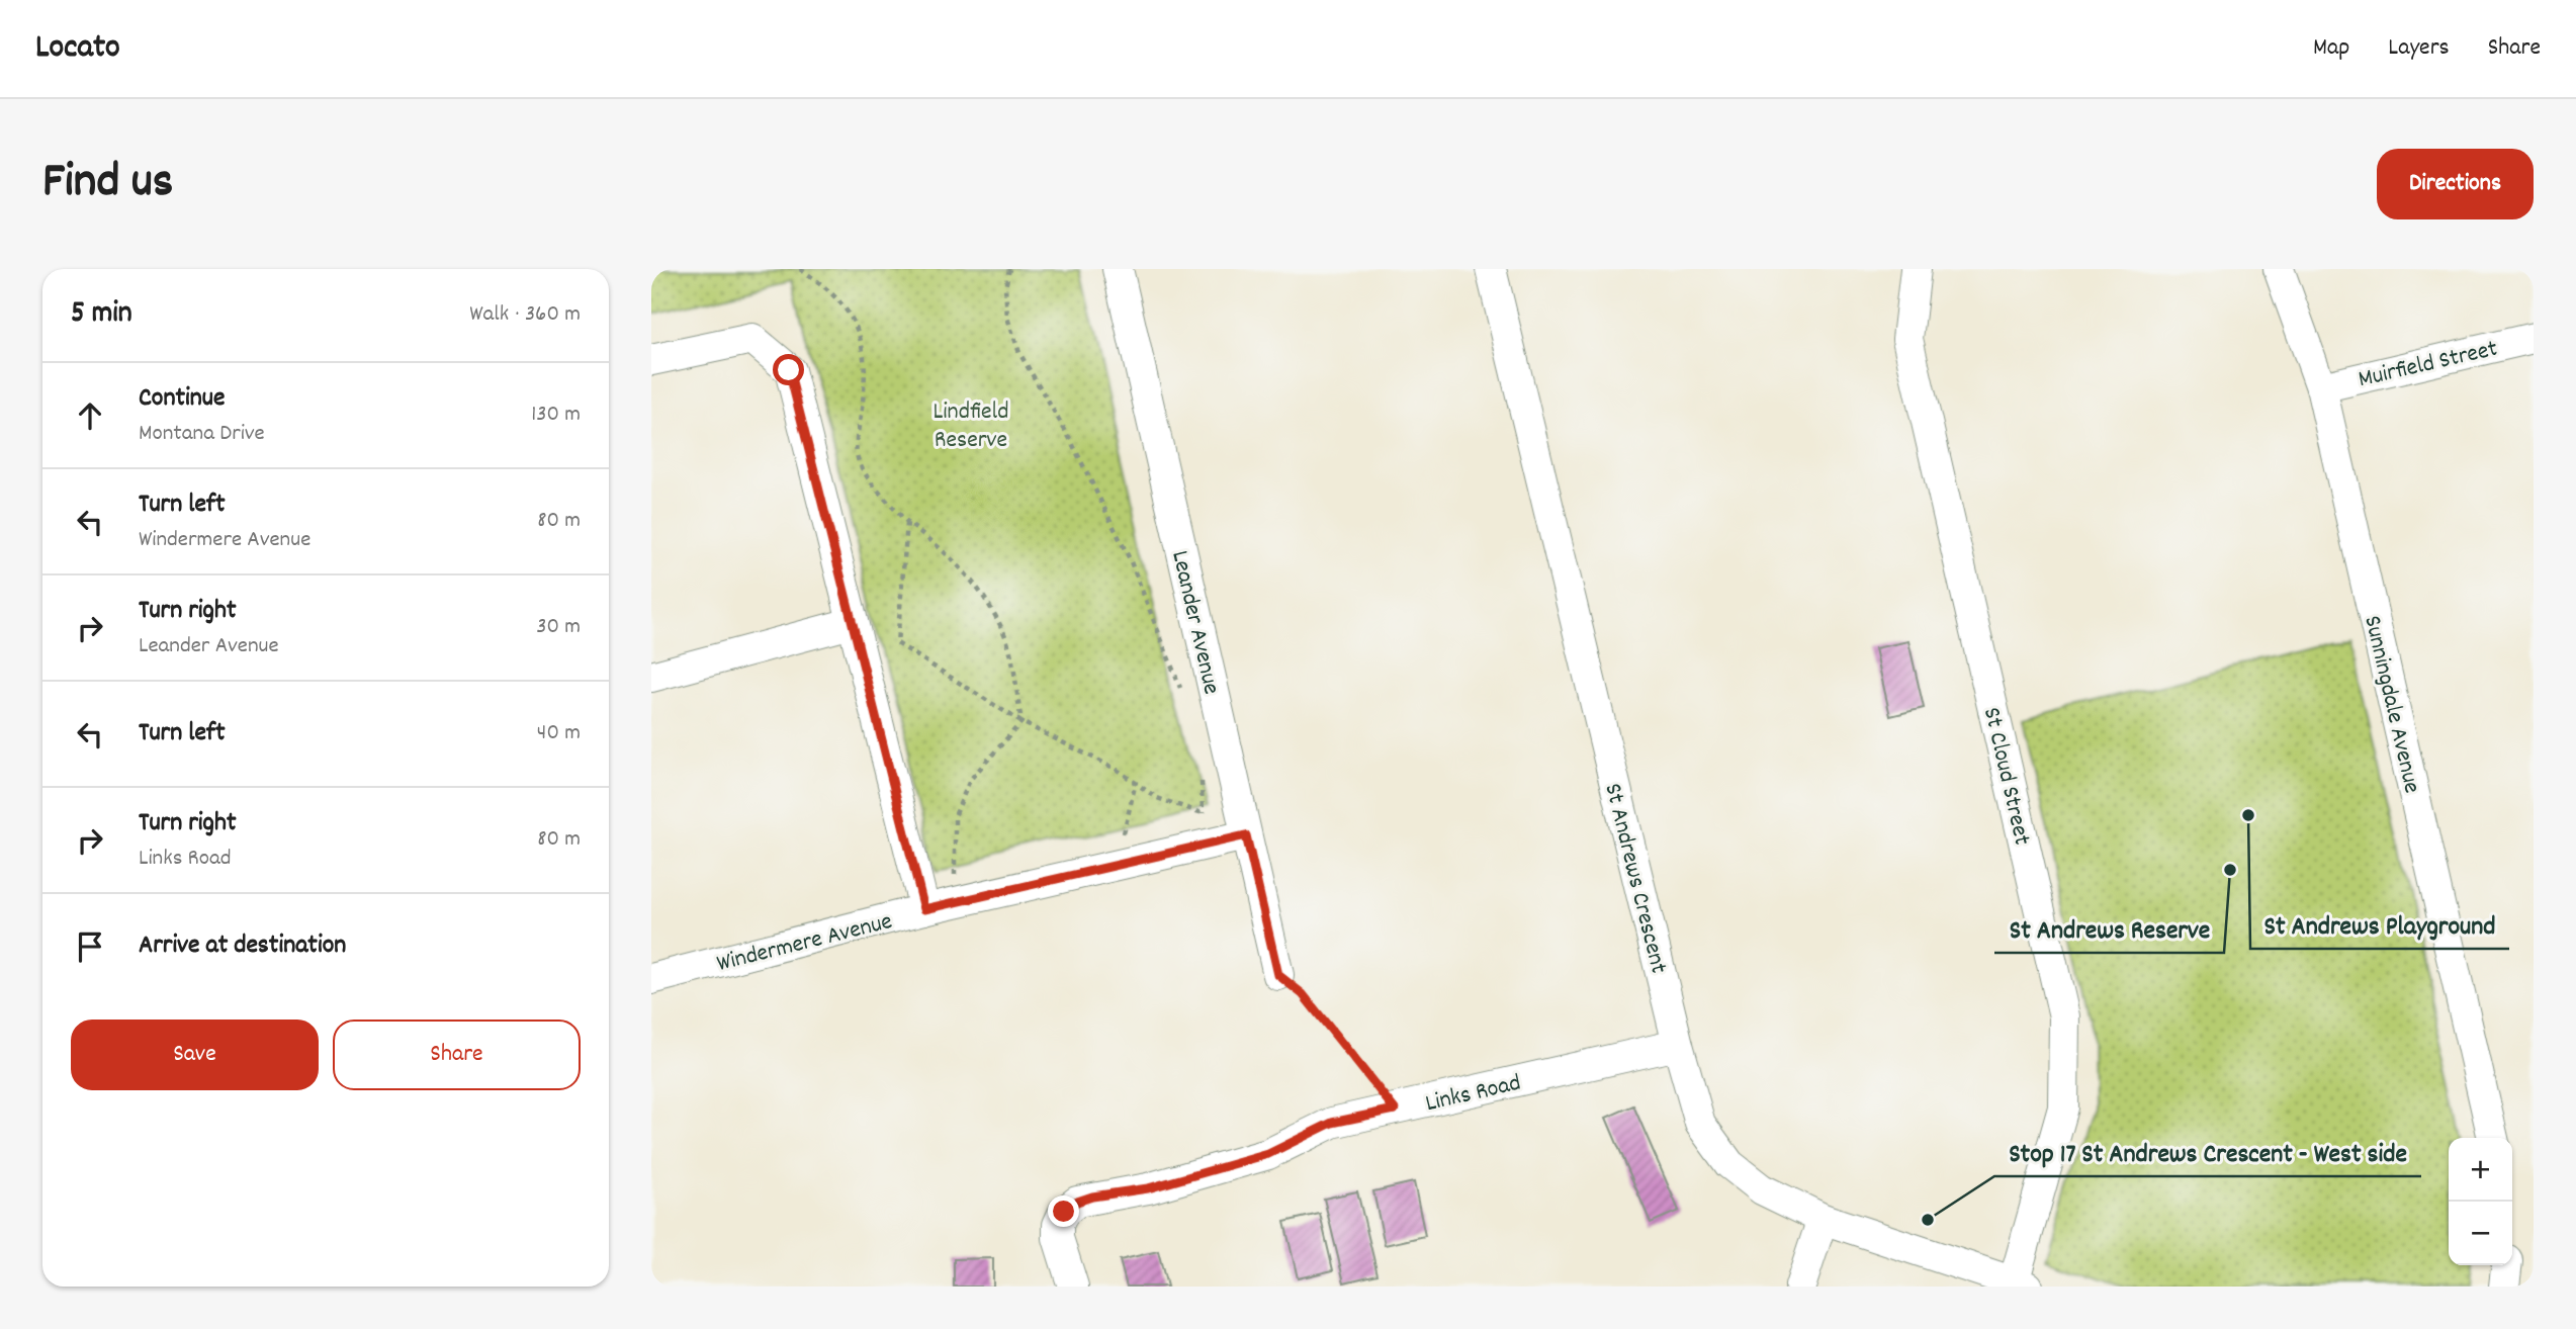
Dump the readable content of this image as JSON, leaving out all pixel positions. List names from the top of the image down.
{
  "streets": {
    "street": [
      "Muirfield Street",
      "Leander Avenue",
      "Sunningdale Avenue",
      "St Cloud Street",
      "St Andrews Crescent",
      "Windermere Avenue",
      "Links Road"
    ]
  },
  "crossings": [
    ["Muirfield Street", "Sunningdale Avenue"],
    ["Leander Avenue", "Windermere Avenue"],
    ["St Cloud Street", "St Andrews Crescent"],
    ["St Andrews Crescent", "Links Road"]
  ],
  "parks": ["Lindfield Reserve"],
  "places": ["St Andrews Playground", "St Andrews Reserve", "Stop 17 St Andrews Crescent - West side"],
  "page": {
    "header": "Locato",
    "nav": ["Map", "Layers", "Share"],
    "title": "Find us",
    "buttons": [
      "Directions",
      ["Save", "Share"]
    ],
    "heading": ["5 min", "Walk · 360 m"],
    "list": [
      ["Continue", "Montana Drive", "130 m"],
      ["Turn left", "Windermere Avenue", "80 m"],
      ["Turn right", "Leander Avenue", "30 m"],
      ["Turn left", "40 m"],
      ["Turn right", "Links Road", "80 m"],
      "Arrive at destination"
    ],
    "map_buttons": ["+", "−"]
  }
}
